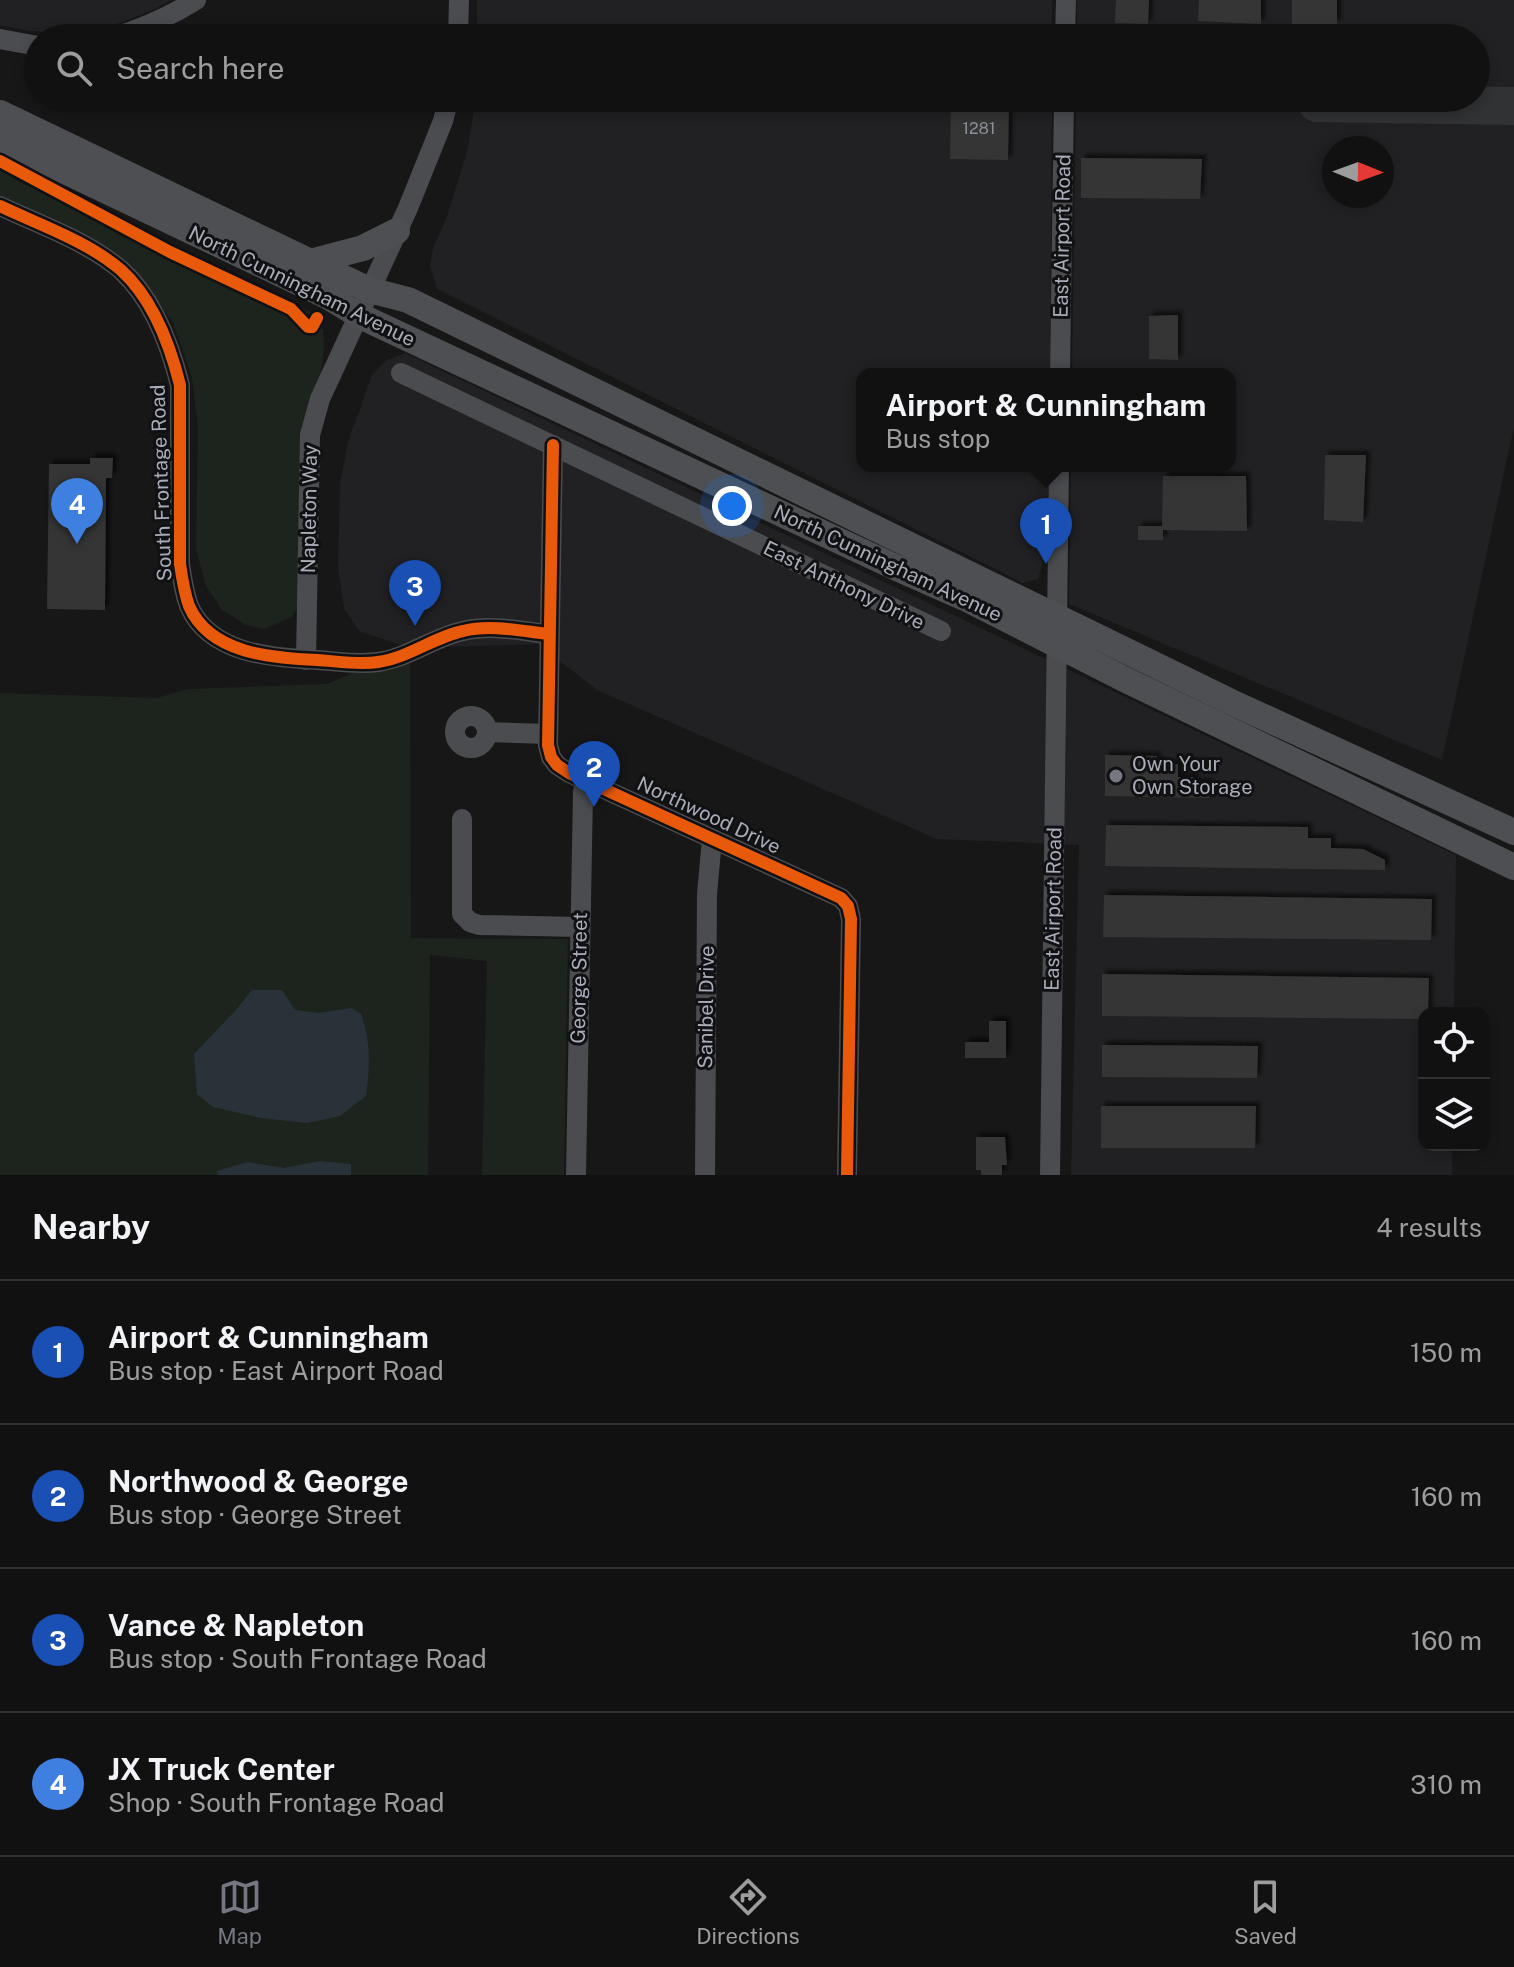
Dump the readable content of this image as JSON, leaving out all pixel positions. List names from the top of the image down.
{
  "streets": {
    "main road": ["North Cunningham Avenue"],
    "street": [
      "East Airport Road",
      "South Frontage Road",
      "Napleton Way",
      "East Anthony Drive",
      "Northwood Drive",
      "George Street",
      "Sanibel Drive"
    ]
  },
  "crossings": [
    ["East Airport Road", "North Cunningham Avenue"],
    ["North Cunningham Avenue", "Napleton Way"],
    ["South Frontage Road", "Napleton Way"],
    ["South Frontage Road", "Northwood Drive"],
    ["East Anthony Drive", "Northwood Drive"],
    ["Northwood Drive", "George Street"],
    ["Northwood Drive", "Sanibel Drive"]
  ],
  "places": ["Own Your Own Storage"],
  "house_numbers": ["1281"],
  "north": "right",
  "page": {
    "search": "Search here",
    "popup": ["Airport & Cunningham", "Bus stop"],
    "pins": [
      "4",
      "1",
      "3",
      "2"
    ],
    "heading": ["Nearby", "4 results"],
    "list": [
      {
        "mark": "1",
        "name": "Airport & Cunningham",
        "note": "Bus stop · East Airport Road",
        "value": "150 m"
      },
      {
        "mark": "2",
        "name": "Northwood & George",
        "note": "Bus stop · George Street",
        "value": "160 m"
      },
      {
        "mark": "3",
        "name": "Vance & Napleton",
        "note": "Bus stop · South Frontage Road",
        "value": "160 m"
      },
      {
        "mark": "4",
        "name": "JX Truck Center",
        "note": "Shop · South Frontage Road",
        "value": "310 m"
      }
    ],
    "nav": ["Map", "Directions", "Saved"]
  }
}
